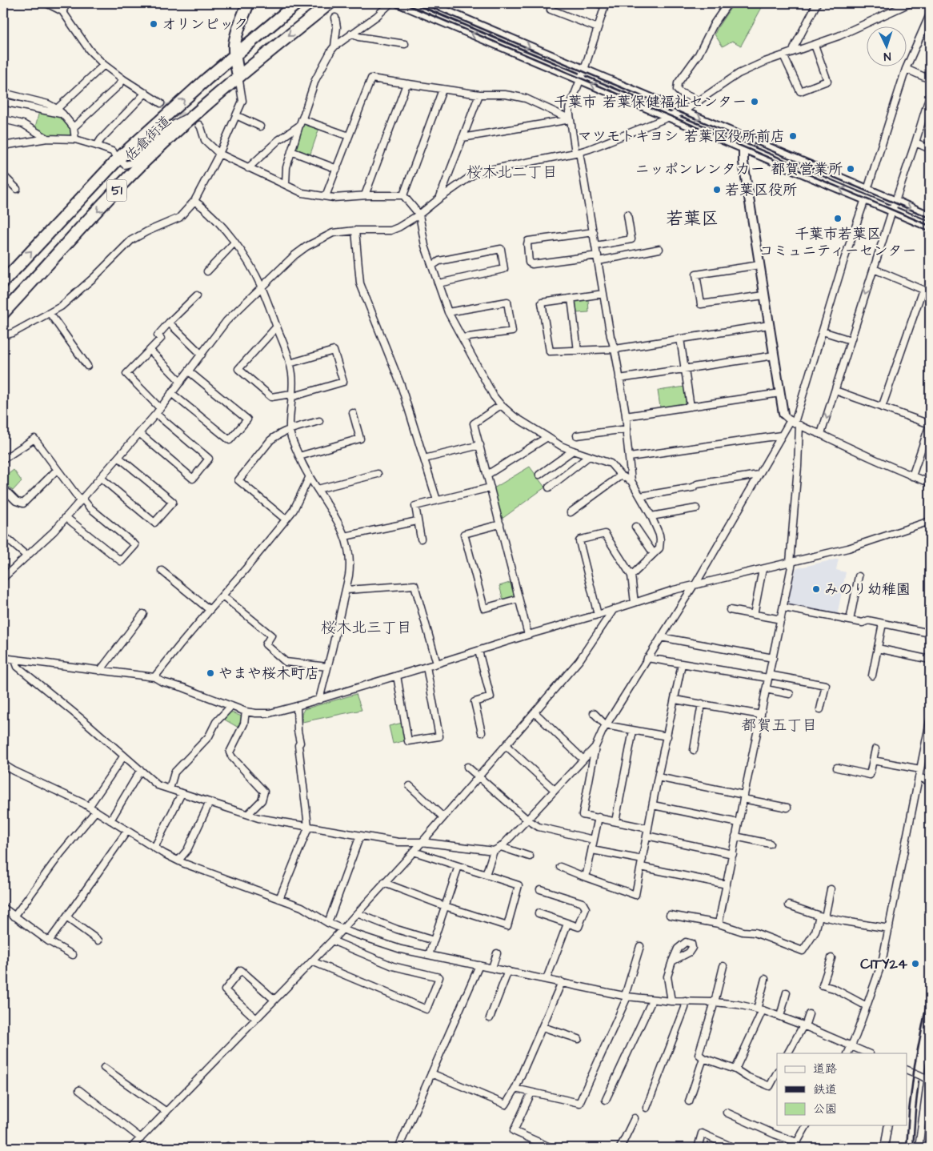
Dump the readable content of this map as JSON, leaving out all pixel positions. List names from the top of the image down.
{
  "streets": {
    "highway": ["佐倉街道", "51"]
  },
  "crossings": [
    ["佐倉街道", "51"]
  ],
  "districts": [
    "桜木北二丁目",
    "若葉区",
    "桜木北三丁目",
    "都賀五丁目"
  ],
  "places": [
    "オリンピック",
    "千葉市 若葉保健福祉センター",
    "マツモトキヨシ 若葉区役所前店",
    "ニッポンレンタカー 都賀営業所",
    "若葉区役所",
    "千葉市若葉区 コミュニティーセンター",
    "みのり幼稚園",
    "やまや桜木町店",
    "CITY24"
  ],
  "legend": ["道路", "鉄道", "公園"],
  "north": "bottom"
}
